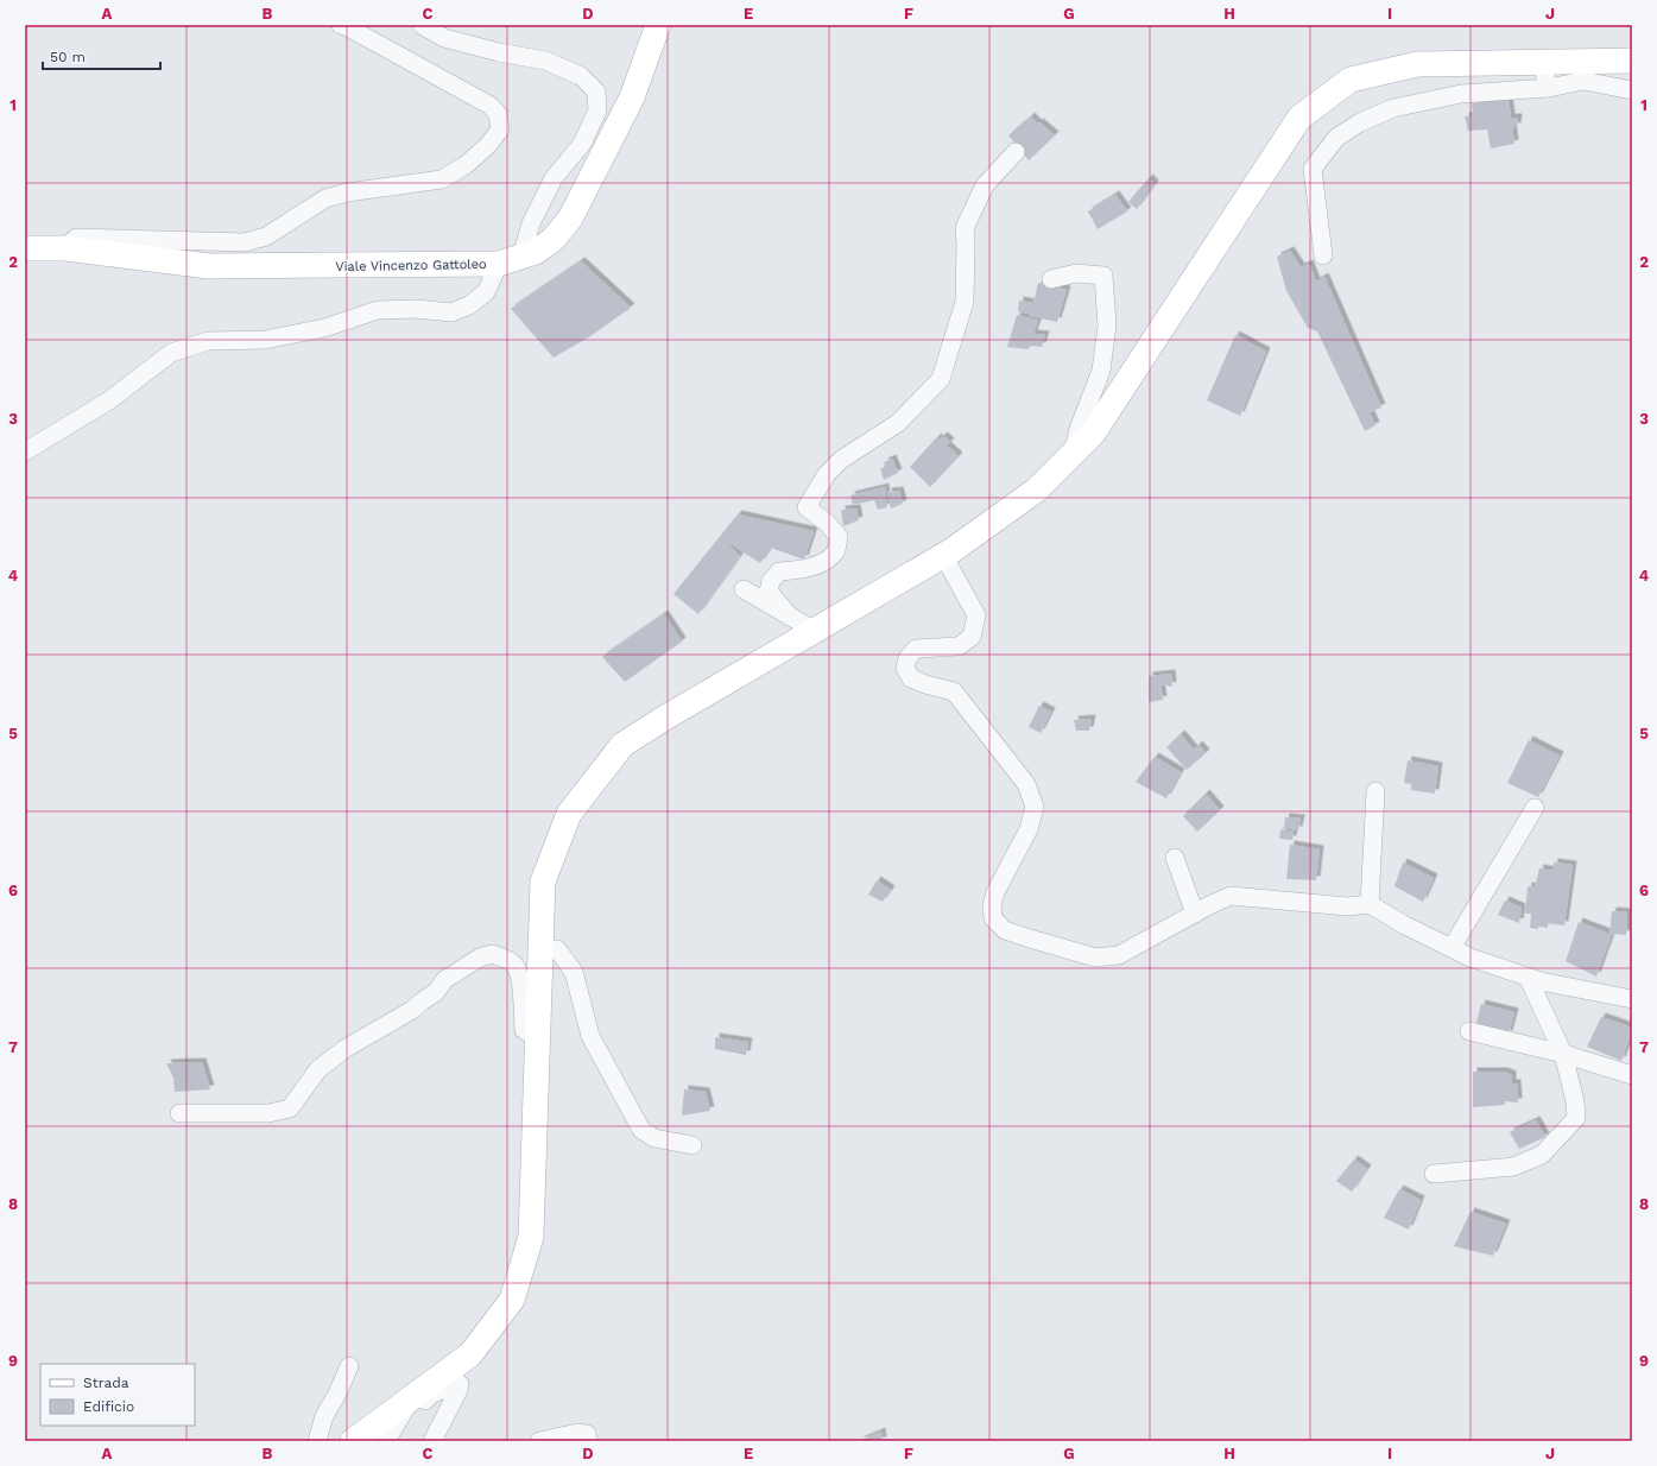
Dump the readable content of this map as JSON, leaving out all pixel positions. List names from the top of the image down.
{
  "streets": {
    "main road": ["Viale Vincenzo Gattoleo"]
  },
  "legend": ["Strada", "Edificio"],
  "scale_bar": "50 m",
  "grid": {
    "columns": [
      "A",
      "B",
      "C",
      "D",
      "E",
      "F",
      "G",
      "H",
      "I",
      "J"
    ],
    "rows": [
      "1",
      "2",
      "3",
      "4",
      "5",
      "6",
      "7",
      "8",
      "9"
    ]
  }
}
